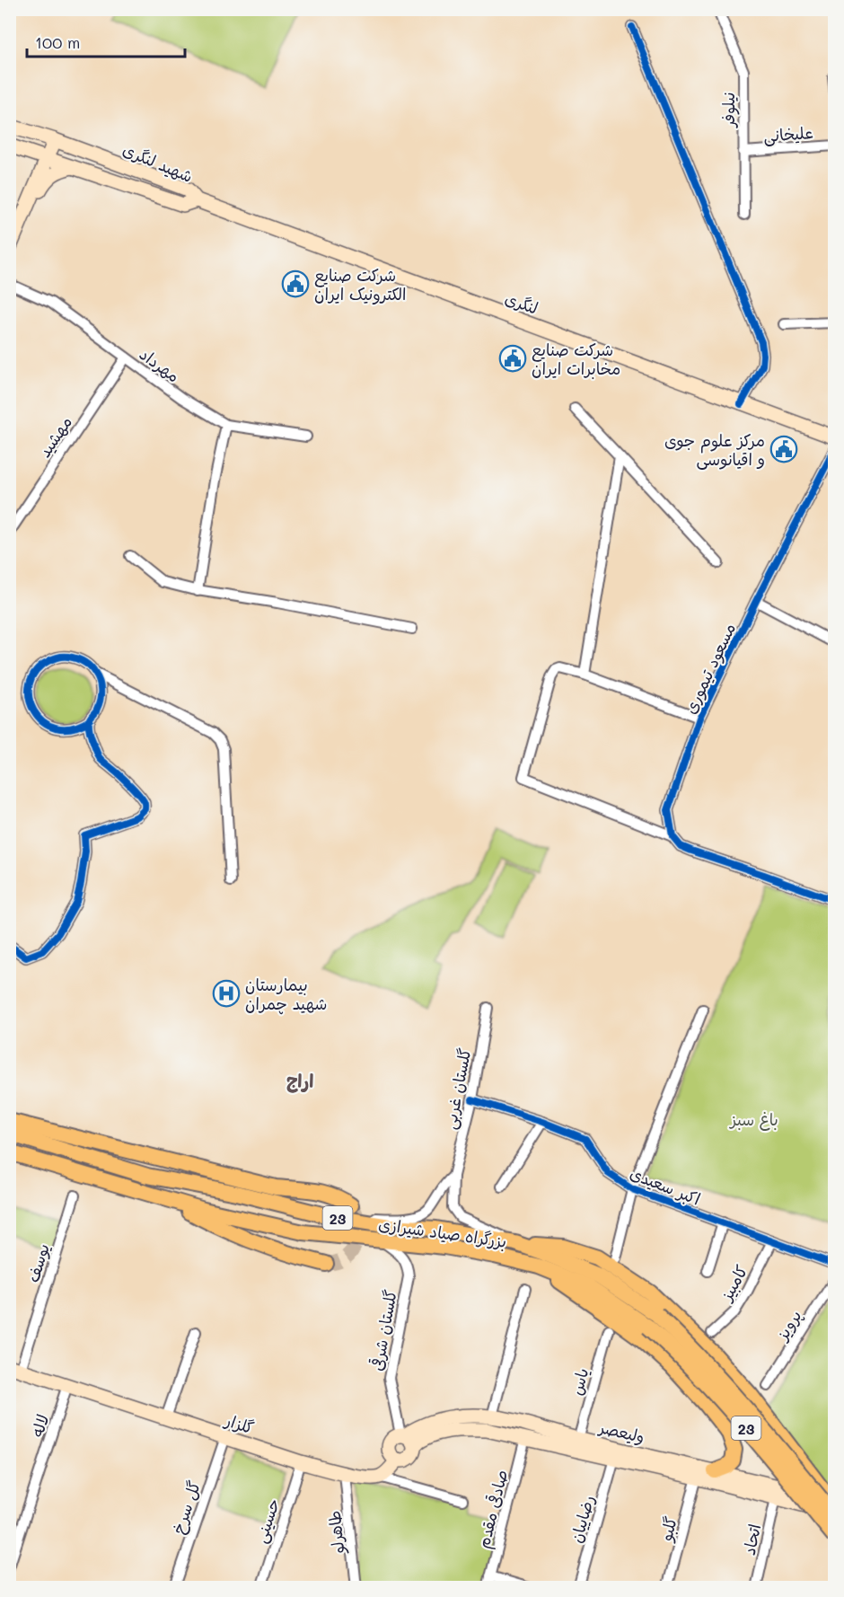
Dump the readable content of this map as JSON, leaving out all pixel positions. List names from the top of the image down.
{
  "streets": {
    "highway": ["23", "بزرگراه صیاد شیرازی"],
    "main road": [
      "شهید لنگری",
      "لنگری",
      "گلزار",
      "ولیعصر"
    ],
    "street": [
      "نیلوفر",
      "علیخانی",
      "مهرداد",
      "مهشید",
      "مسعود تیموری",
      "گلستان غربی",
      "اکبر سعیدی",
      "یوسف",
      "کامبیز",
      "پرویز",
      "گلستان شرقی",
      "یاس",
      "لاله",
      "گل سرخ",
      "صادقی مقدم",
      "رضاییان",
      "حسینی",
      "گلبو",
      "طاهرلو",
      "اتحاد"
    ]
  },
  "crossings": [
    ["نیلوفر", "علیخانی"],
    ["شهید لنگری", "لنگری"],
    ["مهرداد", "مهشید"],
    ["گلستان غربی", "اکبر سعیدی"],
    ["اکبر سعیدی", "کامبیز"],
    ["بزرگراه صیاد شیرازی", "گلستان شرقی"],
    ["بزرگراه صیاد شیرازی", "ولیعصر"],
    ["یوسف", "گلزار"],
    ["گلستان شرقی", "ولیعصر"],
    ["یاس", "ولیعصر"],
    ["گلزار", "لاله"],
    ["گلزار", "گل سرخ"],
    ["گلزار", "حسینی"],
    ["گلزار", "طاهرلو"],
    ["ولیعصر", "صادقی مقدم"],
    ["ولیعصر", "رضاییان"],
    ["ولیعصر", "گلبو"],
    ["ولیعصر", "اتحاد"]
  ],
  "districts": ["اراج"],
  "parks": ["باغ سبز"],
  "places": {
    "public building": ["شرکت صنایع الکترونیک ایران", "شرکت صنایع مخابرات ایران", "مرکز علوم جوی و اقیانوسی"],
    "hospital": ["بیمارستان شهید چمران"]
  },
  "scale_bar": "100 m"
}
